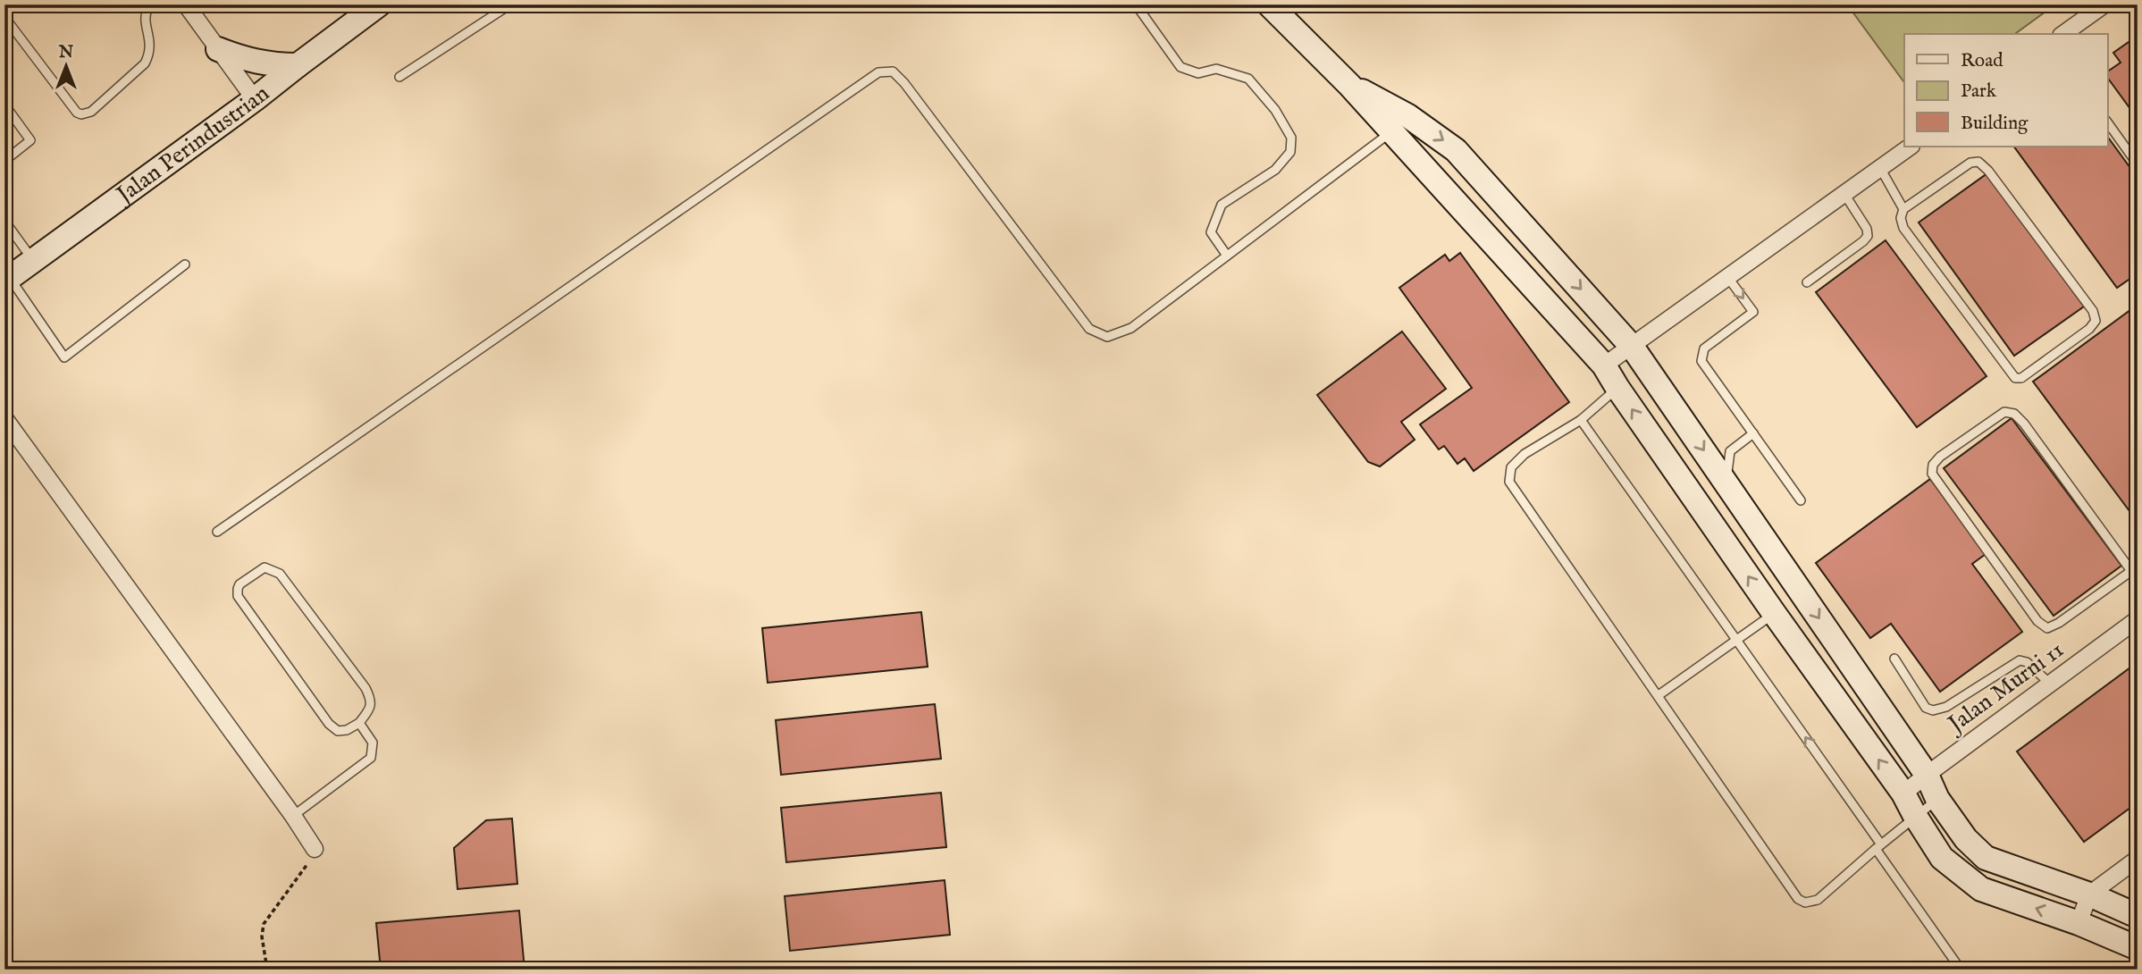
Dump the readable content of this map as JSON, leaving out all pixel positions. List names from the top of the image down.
{
  "streets": {
    "main road": ["Jalan Perindustrian"],
    "street": ["Jalan Murni 11"]
  },
  "legend": ["Road", "Park", "Building"],
  "north": "top"
}
